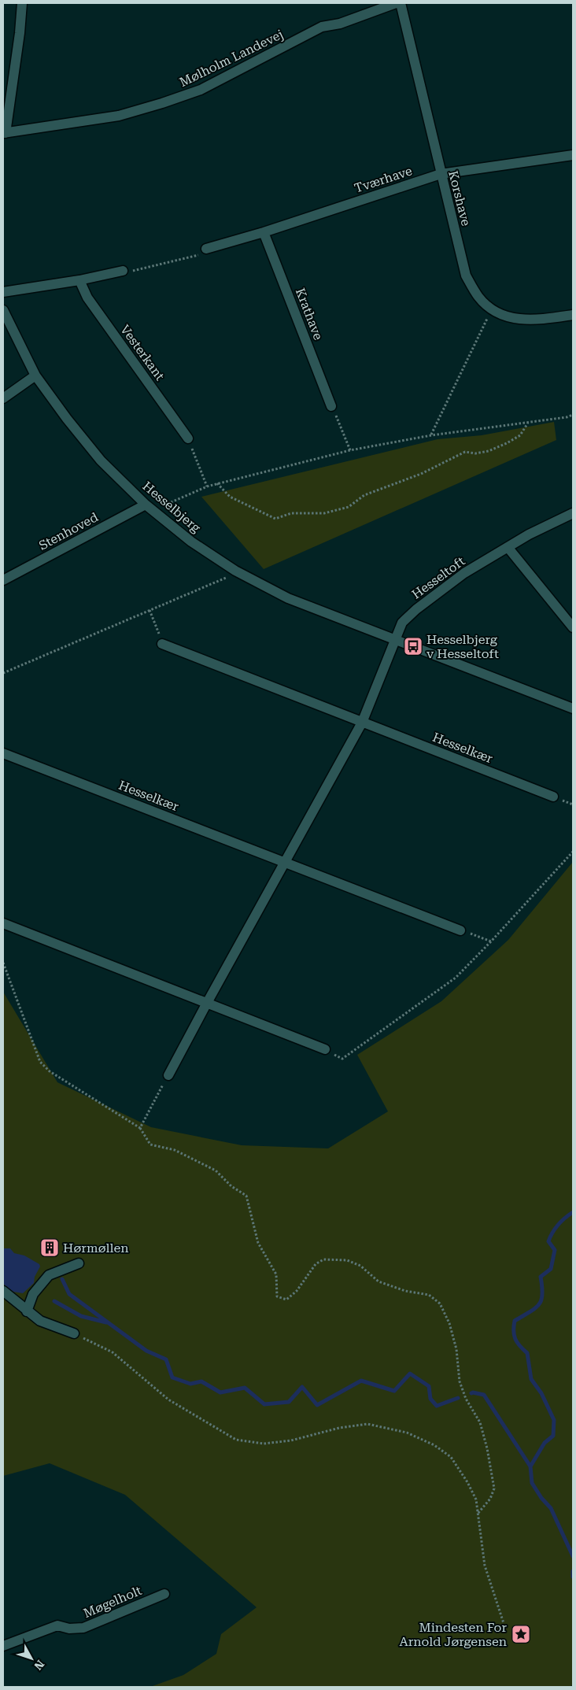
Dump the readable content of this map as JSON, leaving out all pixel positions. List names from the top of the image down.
{
  "streets": {
    "street": [
      "Mølholm Landevej",
      "Tværhave",
      "Korshave",
      "Krathave",
      "Vesterkant",
      "Hesselbjerg",
      "Stenhoved",
      "Hesseltoft",
      "Hesselkær",
      "Møgelholt"
    ]
  },
  "crossings": [
    ["Tværhave", "Korshave"],
    ["Tværhave", "Krathave"],
    ["Hesselbjerg", "Stenhoved"],
    ["Hesselbjerg", "Hesseltoft"]
  ],
  "places": {
    "bus stop": ["Hesselbjerg v Hesseltoft"],
    "building": ["Hørmøllen"],
    "place": ["Mindesten For Arnold Jørgensen"]
  },
  "north": "bottom right"
}
